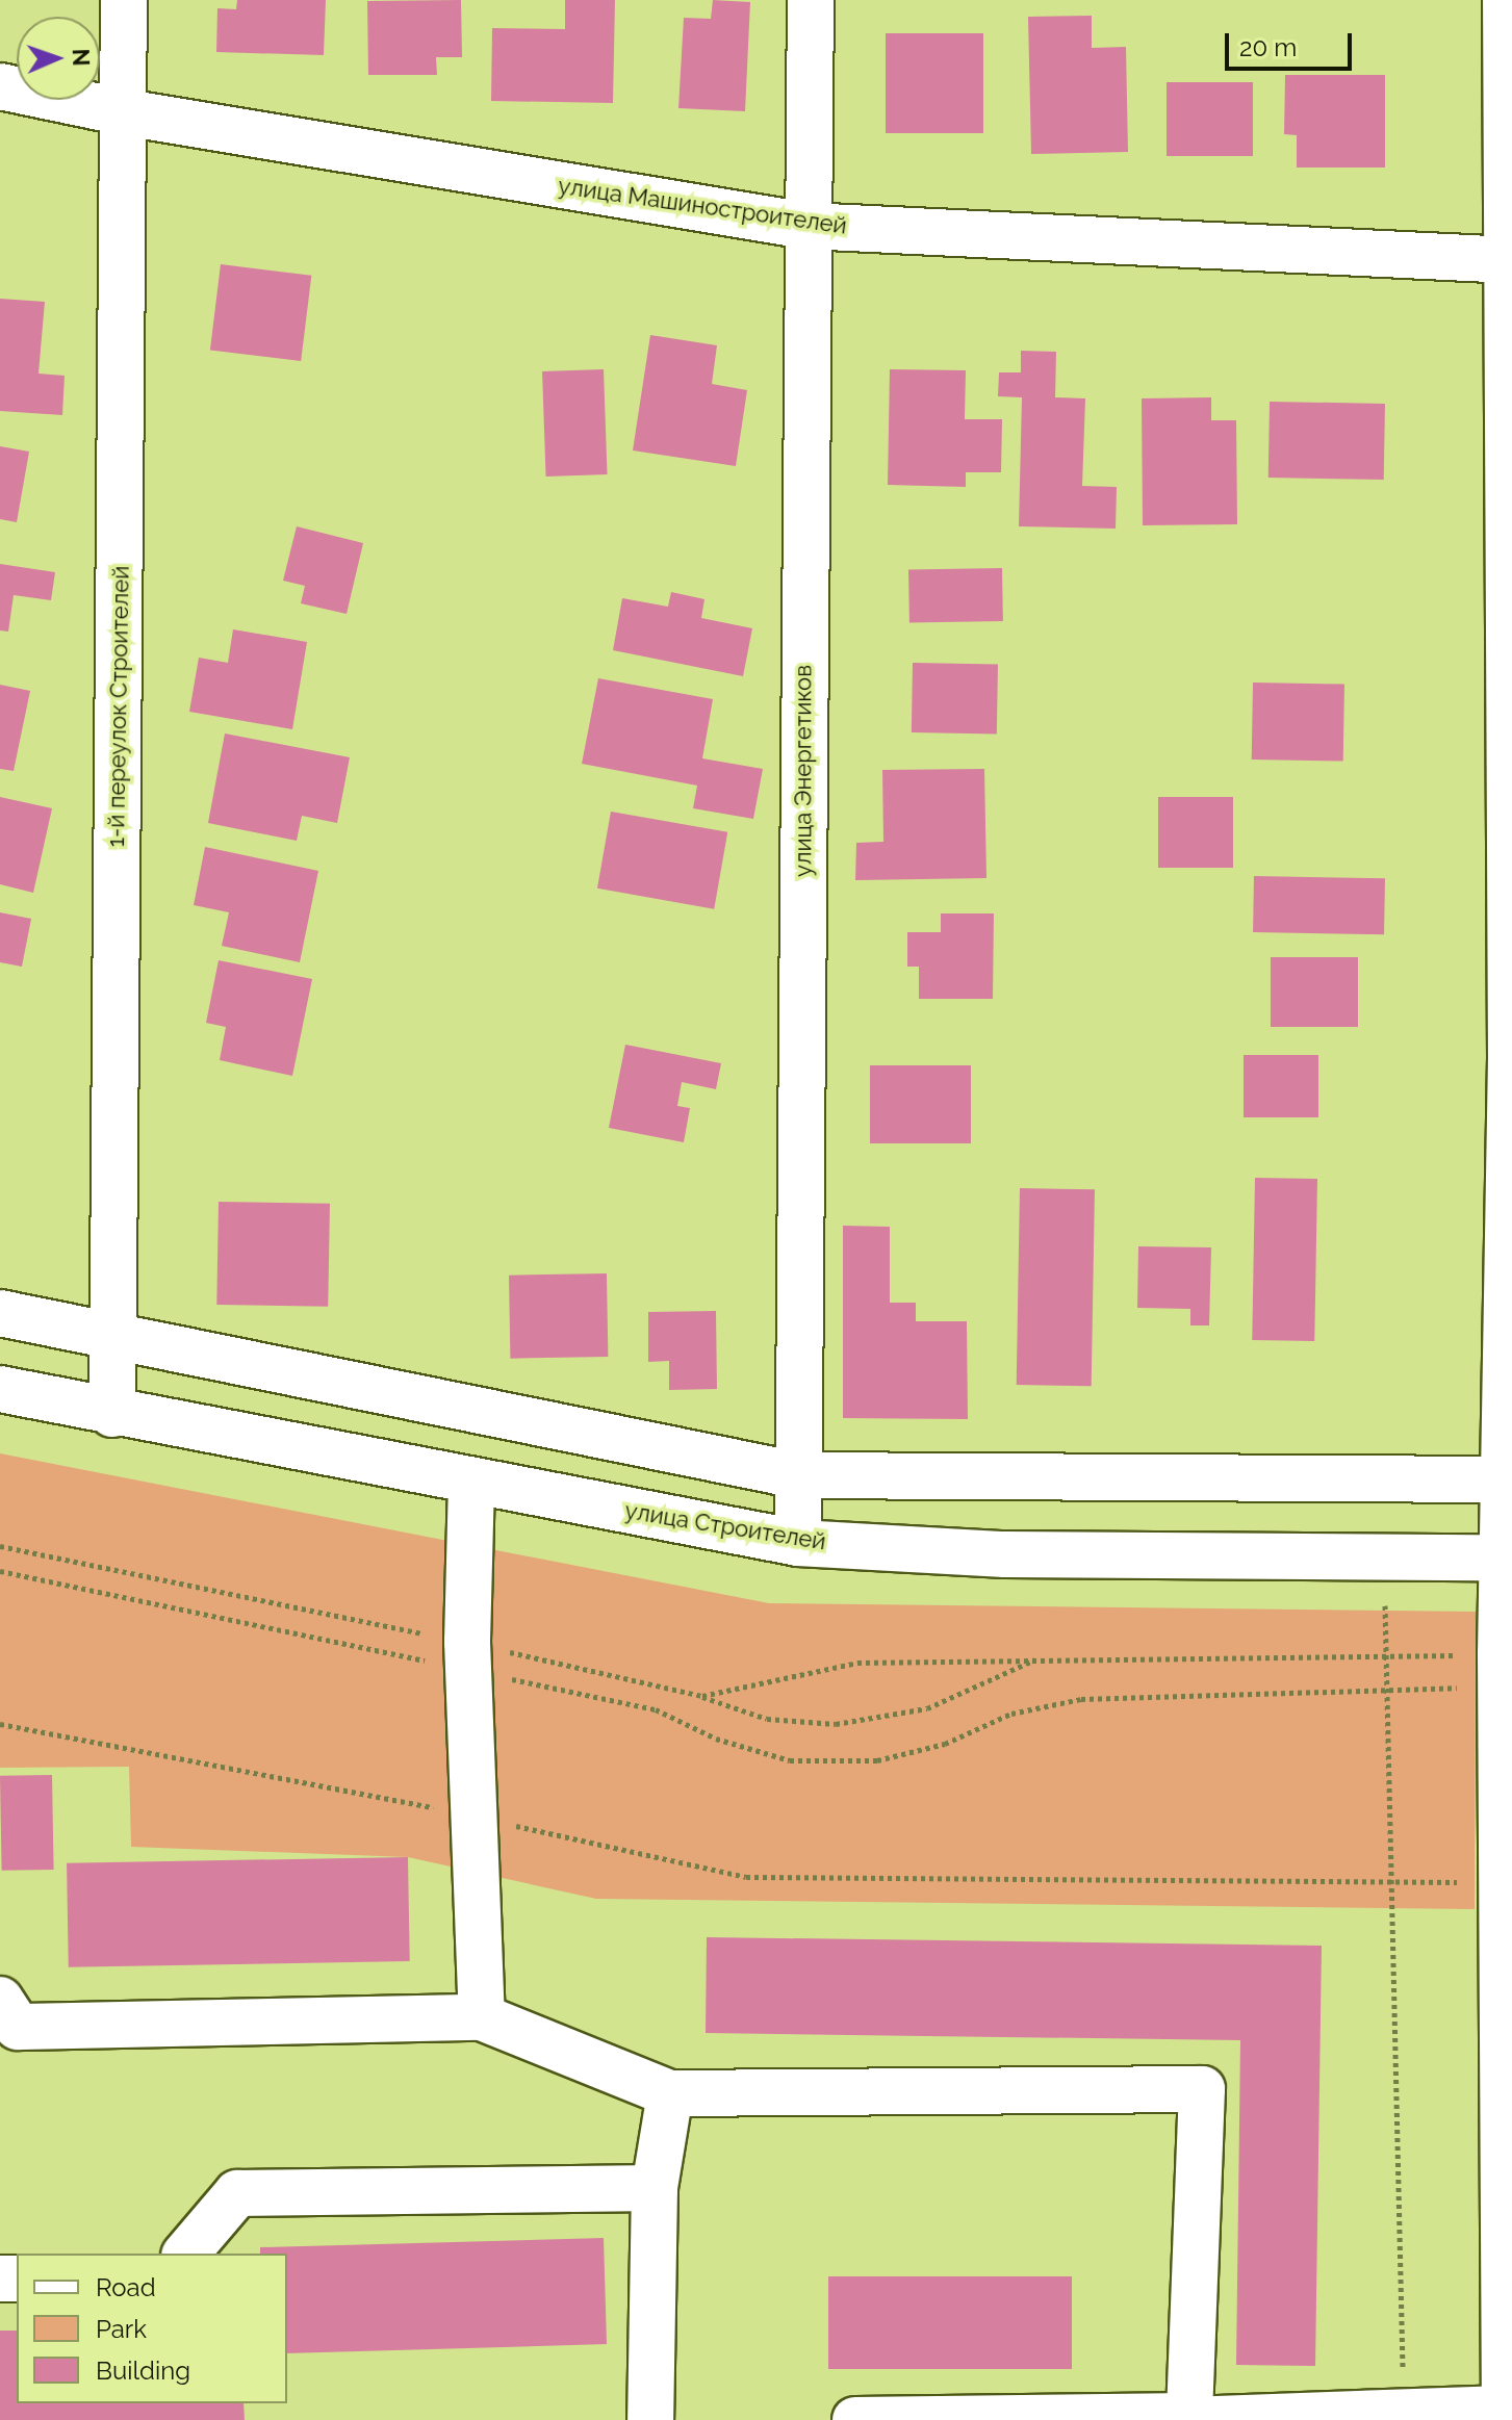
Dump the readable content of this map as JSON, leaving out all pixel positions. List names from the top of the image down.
{
  "streets": {
    "street": [
      "улица Машиностроителей",
      "1-й переулок Строителей",
      "улица Энергетиков",
      "улица Строителей"
    ]
  },
  "crossings": [
    ["улица Машиностроителей", "1-й переулок Строителей"],
    ["улица Машиностроителей", "улица Энергетиков"],
    ["1-й переулок Строителей", "улица Строителей"],
    ["улица Энергетиков", "улица Строителей"]
  ],
  "legend": ["Road", "Park", "Building"],
  "scale_bar": "20 m",
  "north": "right"
}
